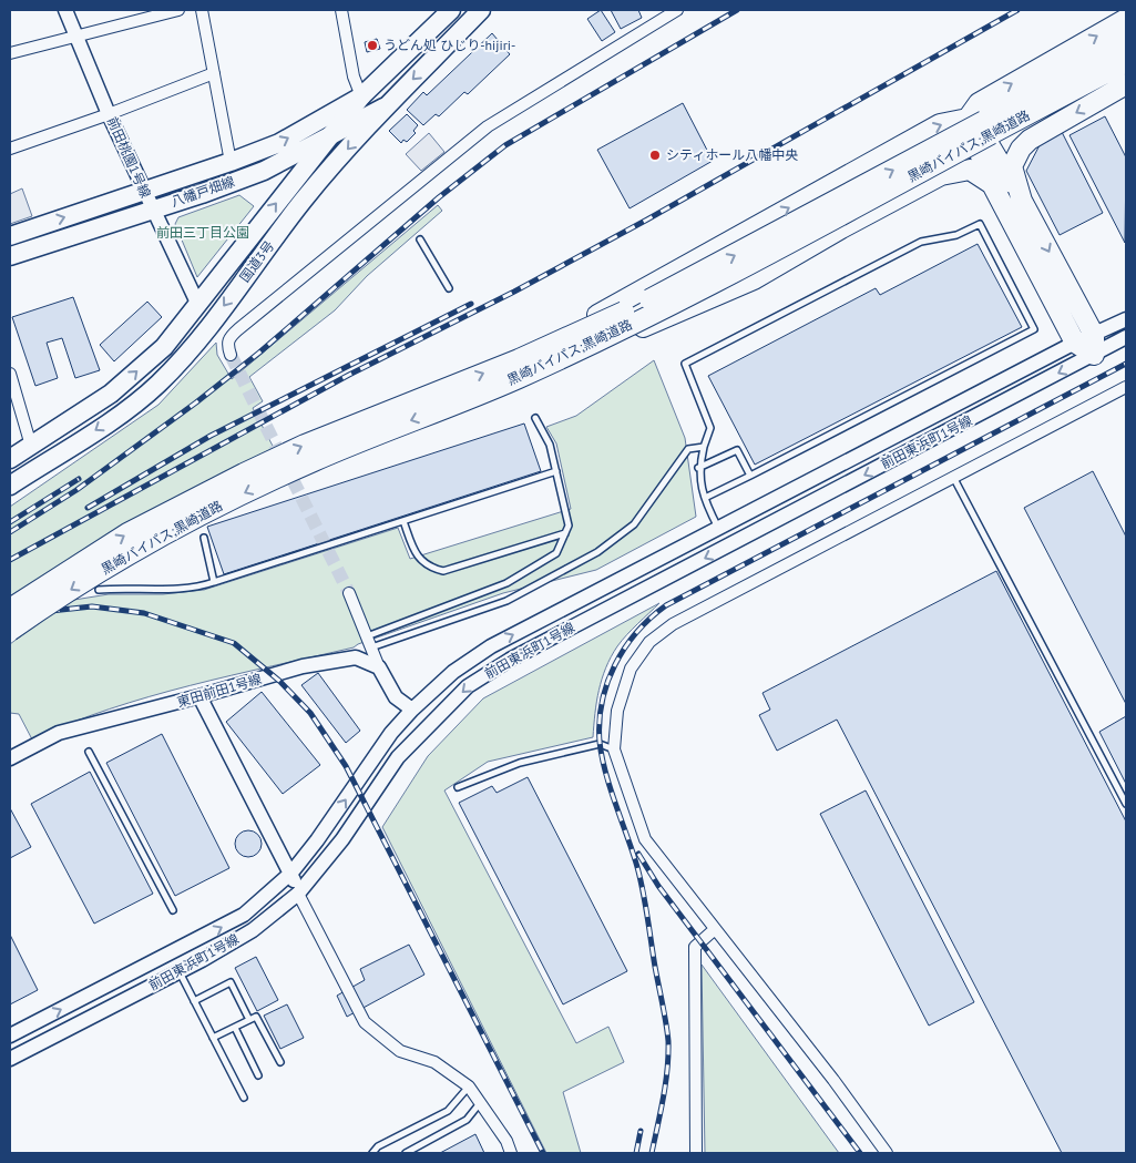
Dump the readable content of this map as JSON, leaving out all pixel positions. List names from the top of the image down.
{
  "streets": {
    "highway": ["黒崎バイパス;黒崎道路"],
    "main road": ["八幡戸畑線", "国道3号"],
    "street": ["前田桃園1号線", "前田東浜町1号線", "東田前田1号線"]
  },
  "crossings": [
    ["前田桃園1号線", "八幡戸畑線"],
    ["前田桃園1号線", "国道3号"],
    ["八幡戸畑線", "国道3号"]
  ],
  "parks": ["前田三丁目公園"],
  "places": ["うどん処 ひじり-hijiri-", "シティホール八幡中央"]
}
